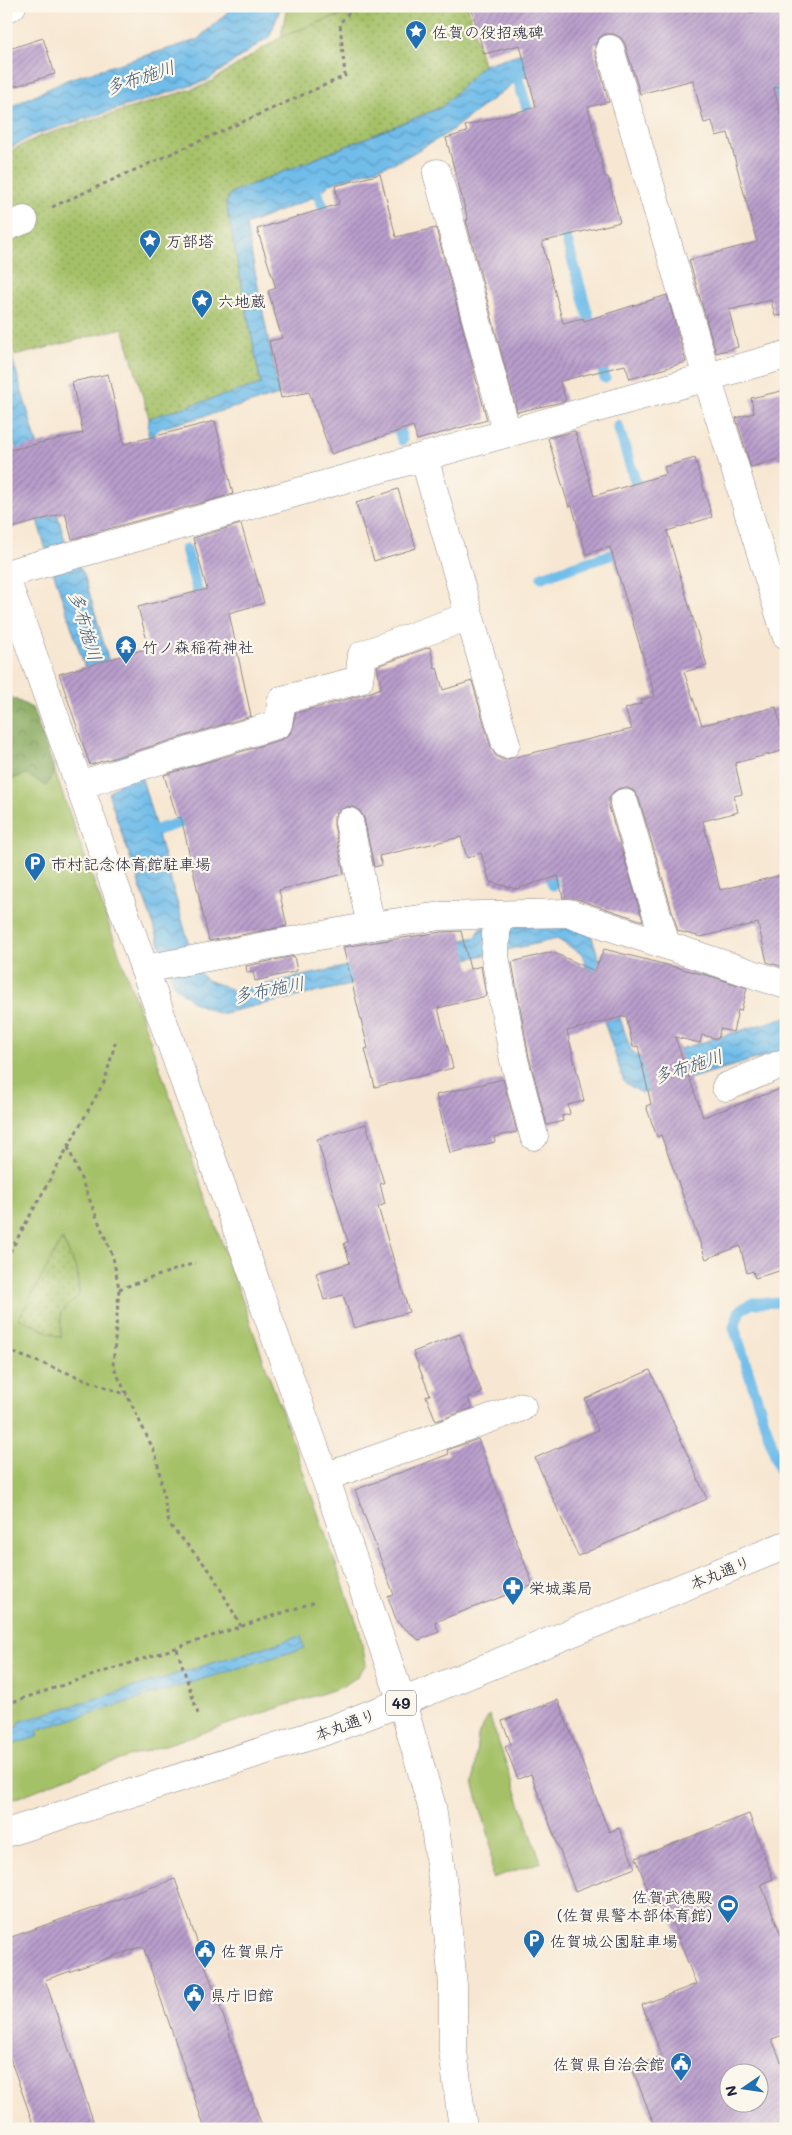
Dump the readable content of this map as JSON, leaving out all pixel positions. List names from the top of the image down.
{
  "streets": {
    "street": ["本丸通り", "49"]
  },
  "water": ["多布施川"],
  "places": {
    "place": ["佐賀の役招魂碑", "万部塔", "六地蔵"],
    "temple": ["竹ノ森稲荷神社"],
    "parking": ["市村記念体育館駐車場", "佐賀城公園駐車場"],
    "pharmacy": ["栄城薬局"],
    "sports": ["佐賀武徳殿 (佐賀県警本部体育館)"],
    "public building": ["佐賀県庁", "県庁旧館", "佐賀県自治会館"]
  },
  "north": "left"
}
